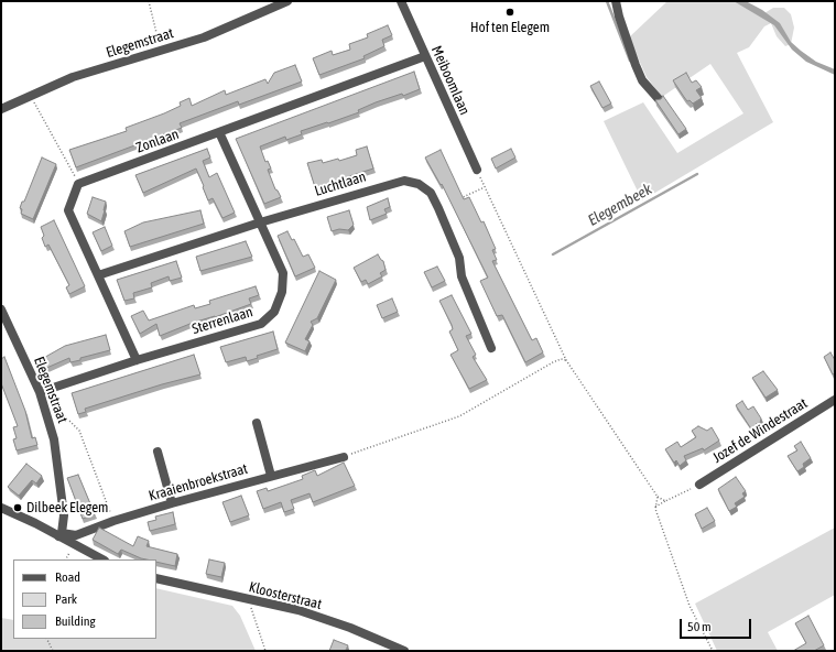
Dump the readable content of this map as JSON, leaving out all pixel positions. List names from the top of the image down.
{
  "streets": {
    "street": [
      "Elegemstraat",
      "Meiboomlaan",
      "Zonlaan",
      "Luchtlaan",
      "Sterrenlaan",
      "Jozef de Windestraat",
      "Kraaienbroekstraat",
      "Kloosterstraat"
    ]
  },
  "crossings": [
    ["Elegemstraat", "Sterrenlaan"],
    ["Elegemstraat", "Kraaienbroekstraat"],
    ["Meiboomlaan", "Zonlaan"],
    ["Zonlaan", "Sterrenlaan"],
    ["Luchtlaan", "Sterrenlaan"]
  ],
  "water": ["Elegembeek"],
  "places": ["Hof ten Elegem", "Dilbeek Elegem"],
  "legend": ["Road", "Park", "Building"],
  "scale_bar": "50 m"
}
